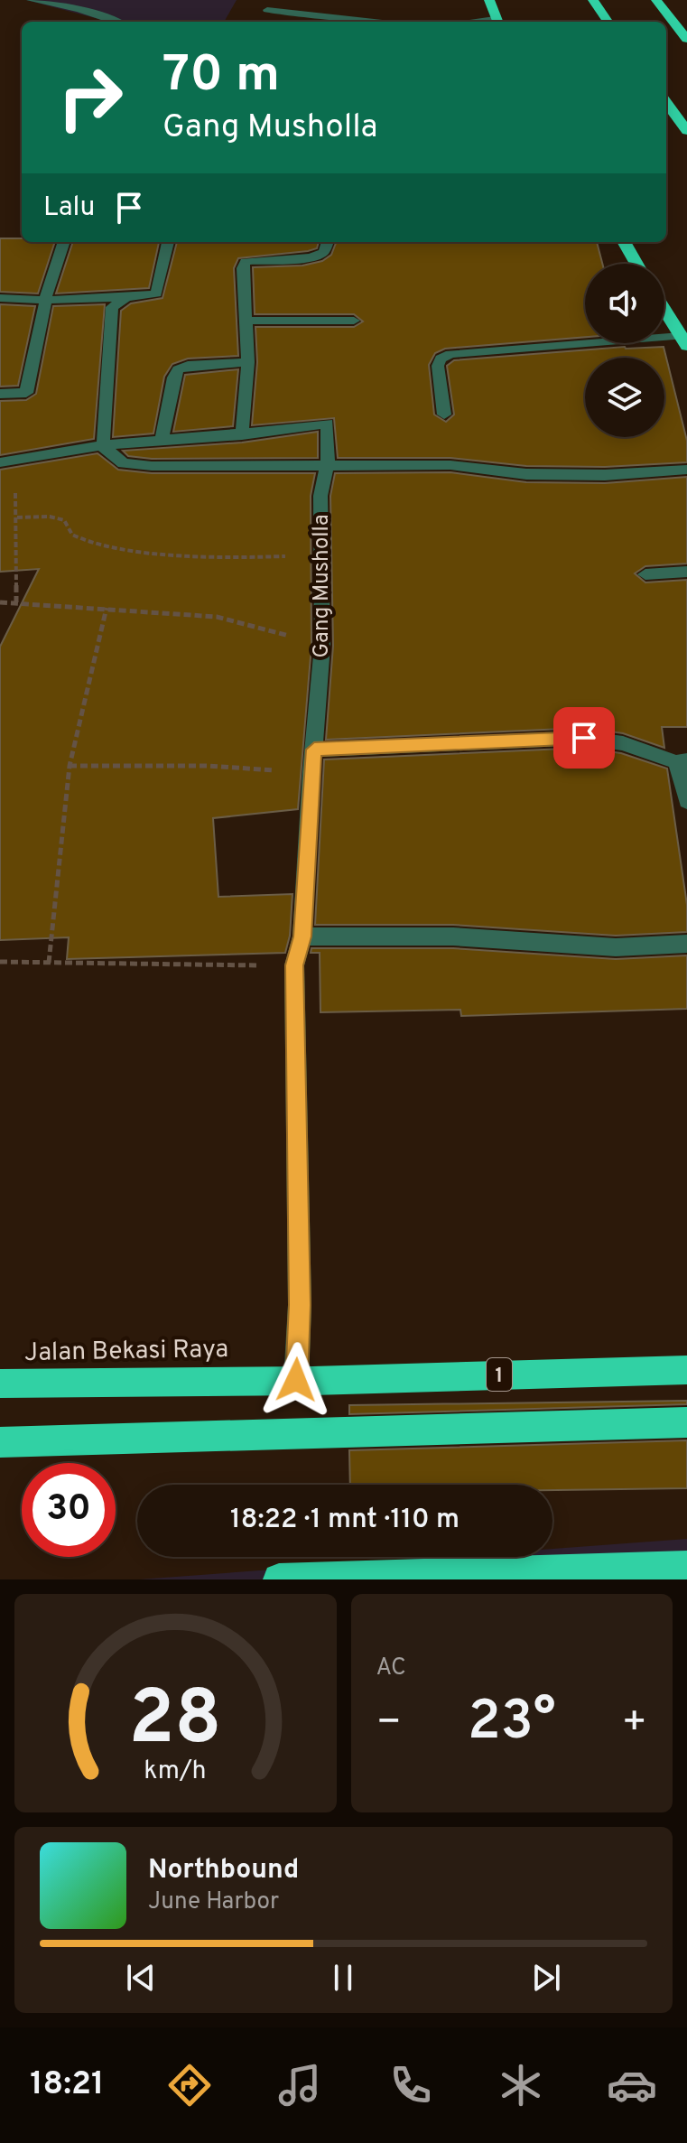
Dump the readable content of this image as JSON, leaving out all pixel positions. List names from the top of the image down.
{
  "streets": {
    "highway": ["Jalan Bekasi Raya", "1"],
    "street": ["Gang Musholla"]
  },
  "crossings": [
    ["Gang Musholla", "Jalan Bekasi Raya"]
  ],
  "page": {
    "turn": ["70 m", "Gang Musholla"],
    "then": "Lalu",
    "limit": "30",
    "trip": "18:22 · 1 mnt · 110 m",
    "tile": "AC",
    "heat": ["−", "23°", "+"],
    "song": ["Northbound", "June Harbor"],
    "tabs": "18:21",
    "gauge": ["28", "km/h"]
  }
}
